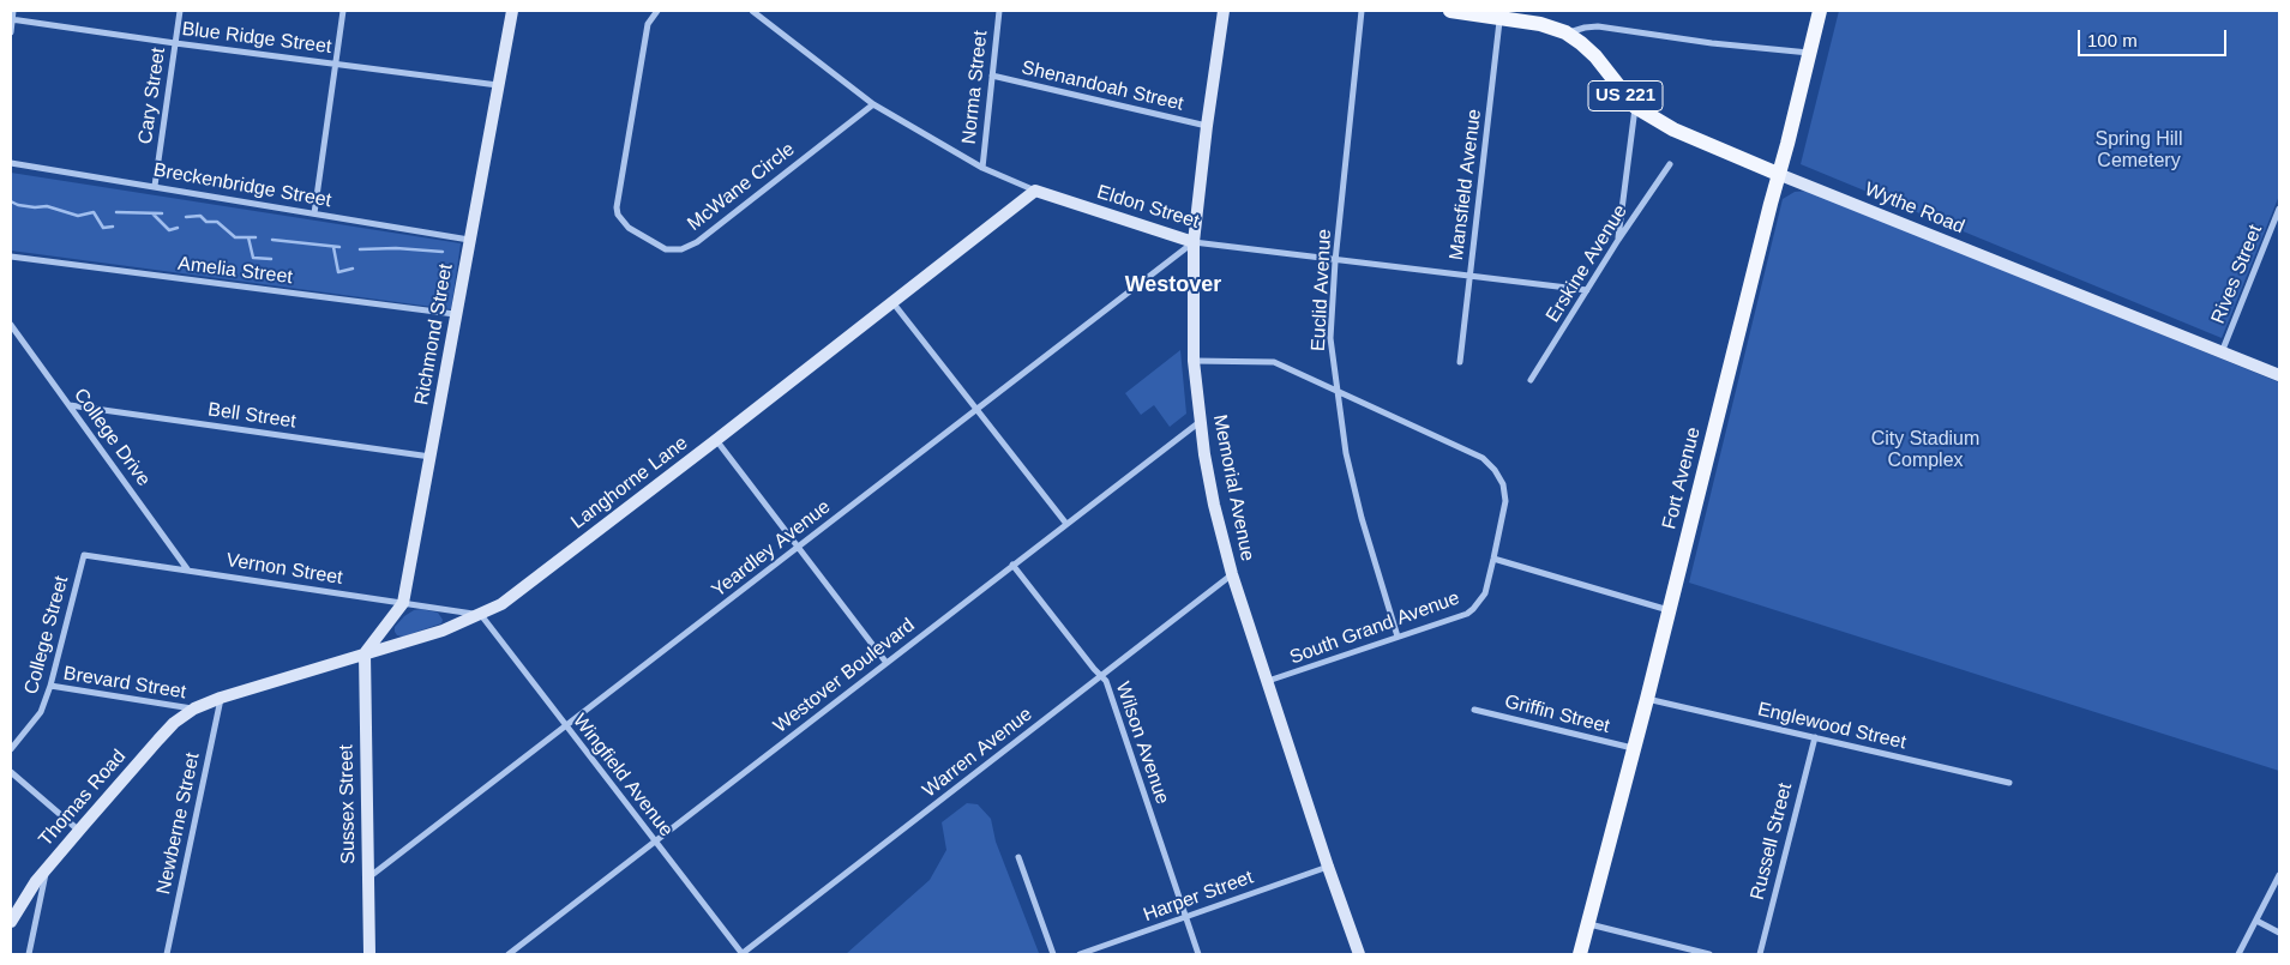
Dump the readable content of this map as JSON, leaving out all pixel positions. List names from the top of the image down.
{
  "streets": {
    "main road": ["US 221", "Wythe Road", "Fort Avenue"],
    "street": [
      "Blue Ridge Street",
      "Shenandoah Street",
      "Norma Street",
      "Cary Street",
      "Mansfield Avenue",
      "Breckenbridge Street",
      "McWane Circle",
      "Eldon Street",
      "Erskine Avenue",
      "Amelia Street",
      "Rives Street",
      "Euclid Avenue",
      "Richmond Street",
      "Bell Street",
      "College Drive",
      "Langhorne Lane",
      "Memorial Avenue",
      "Yeardley Avenue",
      "Vernon Street",
      "South Grand Avenue",
      "College Street",
      "Westover Boulevard",
      "Brevard Street",
      "Griffin Street",
      "Englewood Street",
      "Wilson Avenue",
      "Warren Avenue",
      "Wingfield Avenue",
      "Thomas Road",
      "Sussex Street",
      "Newberne Street",
      "Russell Street",
      "Harper Street"
    ]
  },
  "crossings": [
    ["Blue Ridge Street", "Cary Street"],
    ["Blue Ridge Street", "Richmond Street"],
    ["Shenandoah Street", "Norma Street"],
    ["Shenandoah Street", "Memorial Avenue"],
    ["Norma Street", "Eldon Street"],
    ["Cary Street", "Breckenbridge Street"],
    ["US 221", "Mansfield Avenue"],
    ["US 221", "Wythe Road"],
    ["Mansfield Avenue", "Eldon Street"],
    ["Breckenbridge Street", "Richmond Street"],
    ["McWane Circle", "Eldon Street"],
    ["Eldon Street", "Erskine Avenue"],
    ["Eldon Street", "Euclid Avenue"],
    ["Eldon Street", "Langhorne Lane"],
    ["Eldon Street", "Memorial Avenue"],
    ["Eldon Street", "Yeardley Avenue"],
    ["Wythe Road", "Rives Street"],
    ["Wythe Road", "Fort Avenue"],
    ["Amelia Street", "Richmond Street"],
    ["Euclid Avenue", "South Grand Avenue"],
    ["Richmond Street", "Bell Street"],
    ["Richmond Street", "Langhorne Lane"],
    ["Richmond Street", "Vernon Street"],
    ["Richmond Street", "Sussex Street"],
    ["Bell Street", "College Drive"],
    ["College Drive", "Vernon Street"],
    ["Fort Avenue", "Griffin Street"],
    ["Fort Avenue", "Englewood Street"],
    ["Langhorne Lane", "Vernon Street"],
    ["Langhorne Lane", "Brevard Street"],
    ["Langhorne Lane", "Wingfield Avenue"],
    ["Langhorne Lane", "Thomas Road"],
    ["Langhorne Lane", "Sussex Street"],
    ["Langhorne Lane", "Newberne Street"],
    ["Memorial Avenue", "Yeardley Avenue"],
    ["Memorial Avenue", "South Grand Avenue"],
    ["Memorial Avenue", "Westover Boulevard"],
    ["Memorial Avenue", "Warren Avenue"],
    ["Memorial Avenue", "Harper Street"],
    ["Yeardley Avenue", "Wingfield Avenue"],
    ["Yeardley Avenue", "Sussex Street"],
    ["Vernon Street", "College Street"],
    ["Vernon Street", "Wingfield Avenue"],
    ["College Street", "Brevard Street"],
    ["Westover Boulevard", "Wilson Avenue"],
    ["Westover Boulevard", "Wingfield Avenue"],
    ["Brevard Street", "Thomas Road"],
    ["Englewood Street", "Russell Street"],
    ["Wilson Avenue", "Warren Avenue"],
    ["Wilson Avenue", "Harper Street"],
    ["Warren Avenue", "Wingfield Avenue"]
  ],
  "districts": ["Westover"],
  "parks": ["Spring Hill Cemetery", "City Stadium Complex"],
  "scale_bar": "100 m"
}
